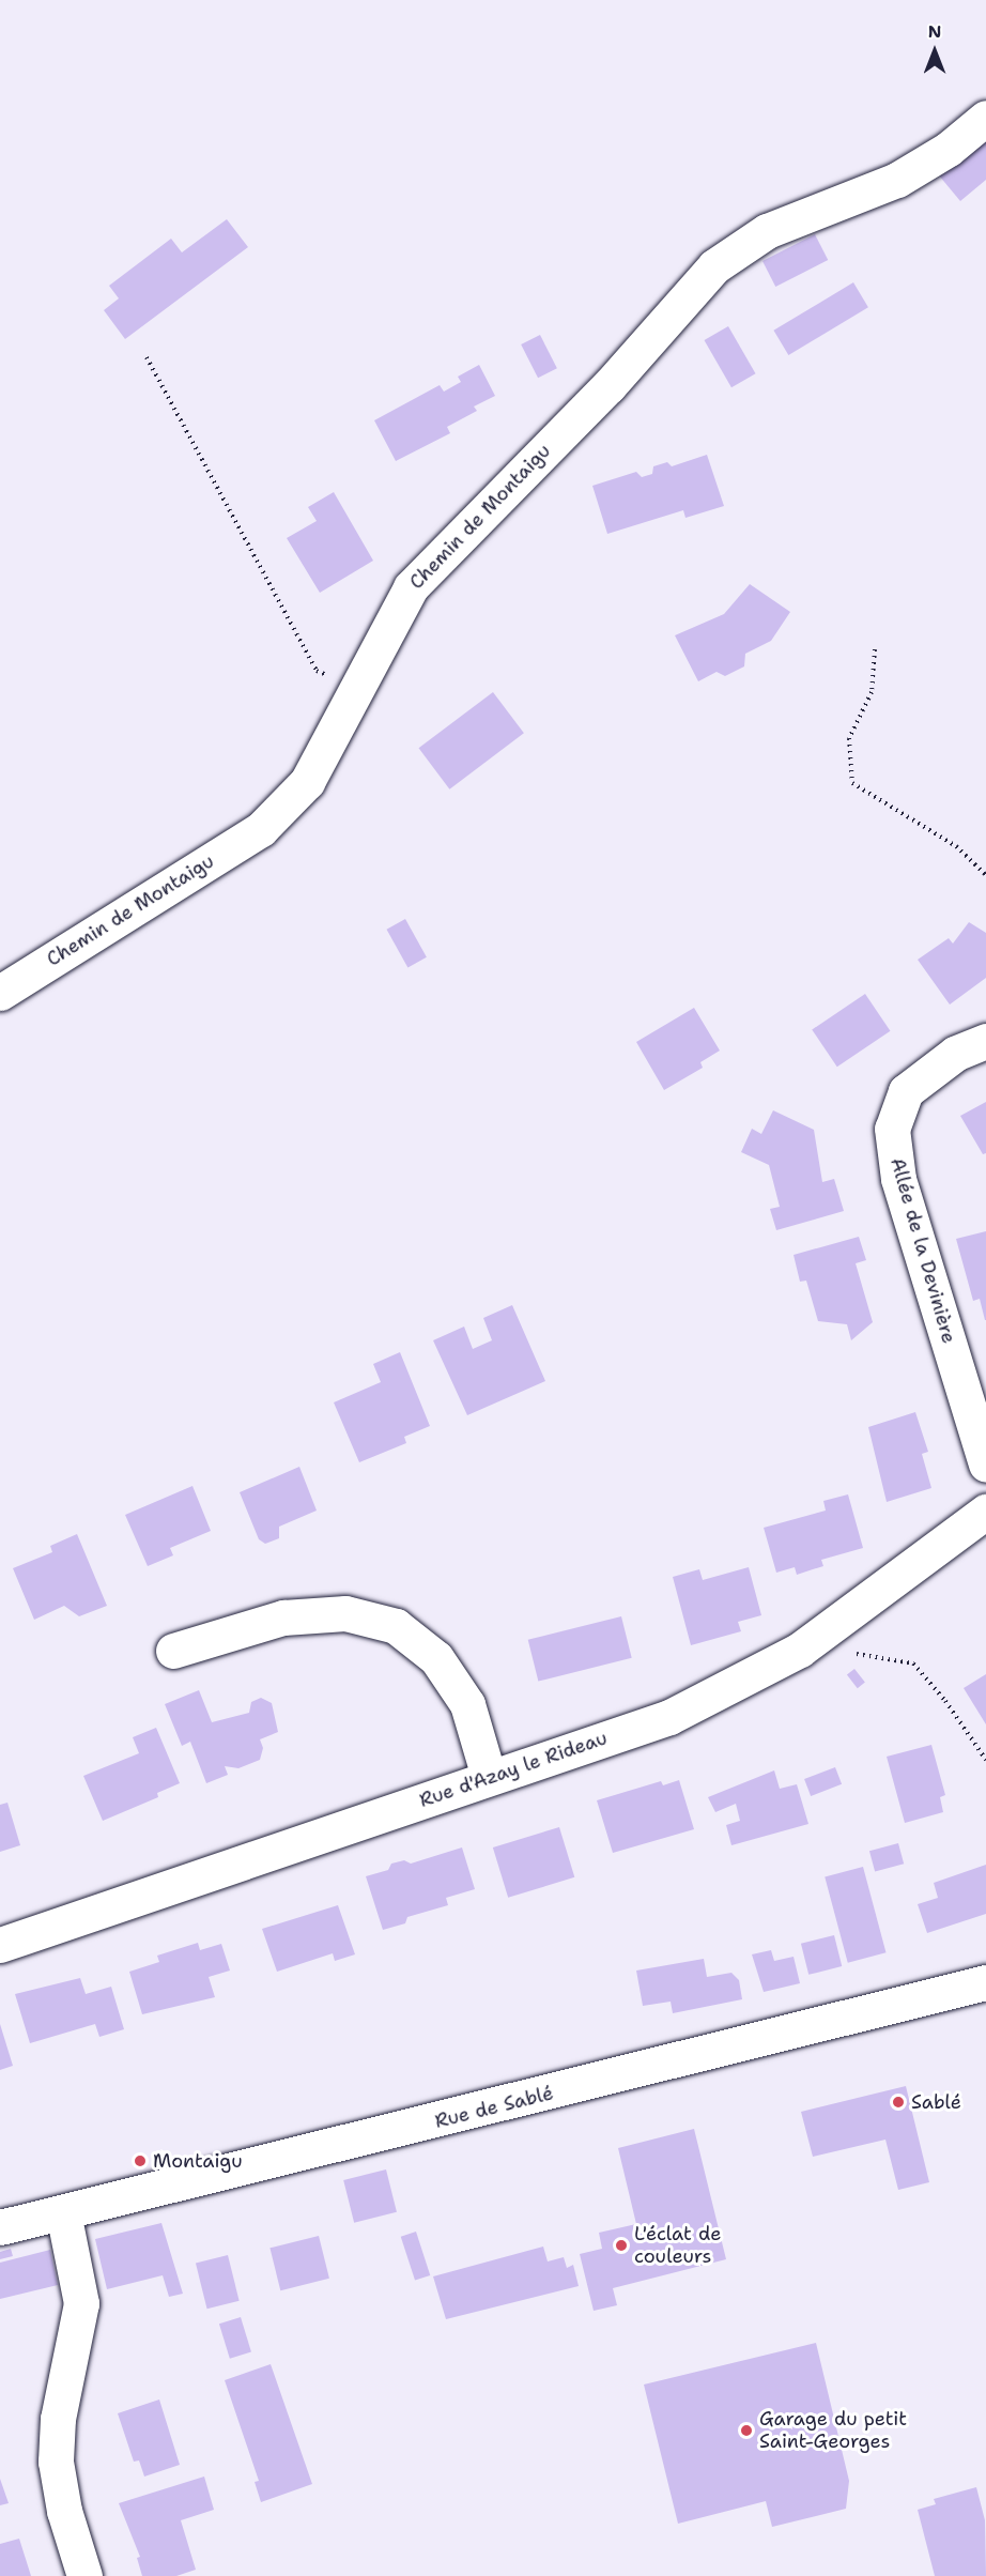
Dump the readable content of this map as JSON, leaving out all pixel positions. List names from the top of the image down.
{
  "streets": {
    "street": [
      "Chemin de Montaigu",
      "Allée de la Devinière",
      "Rue d'Azay le Rideau",
      "Rue de Sablé"
    ]
  },
  "places": [
    "Sablé",
    "Montaigu",
    "L'éclat de couleurs",
    "Garage du petit Saint-Georges"
  ],
  "north": "top"
}
